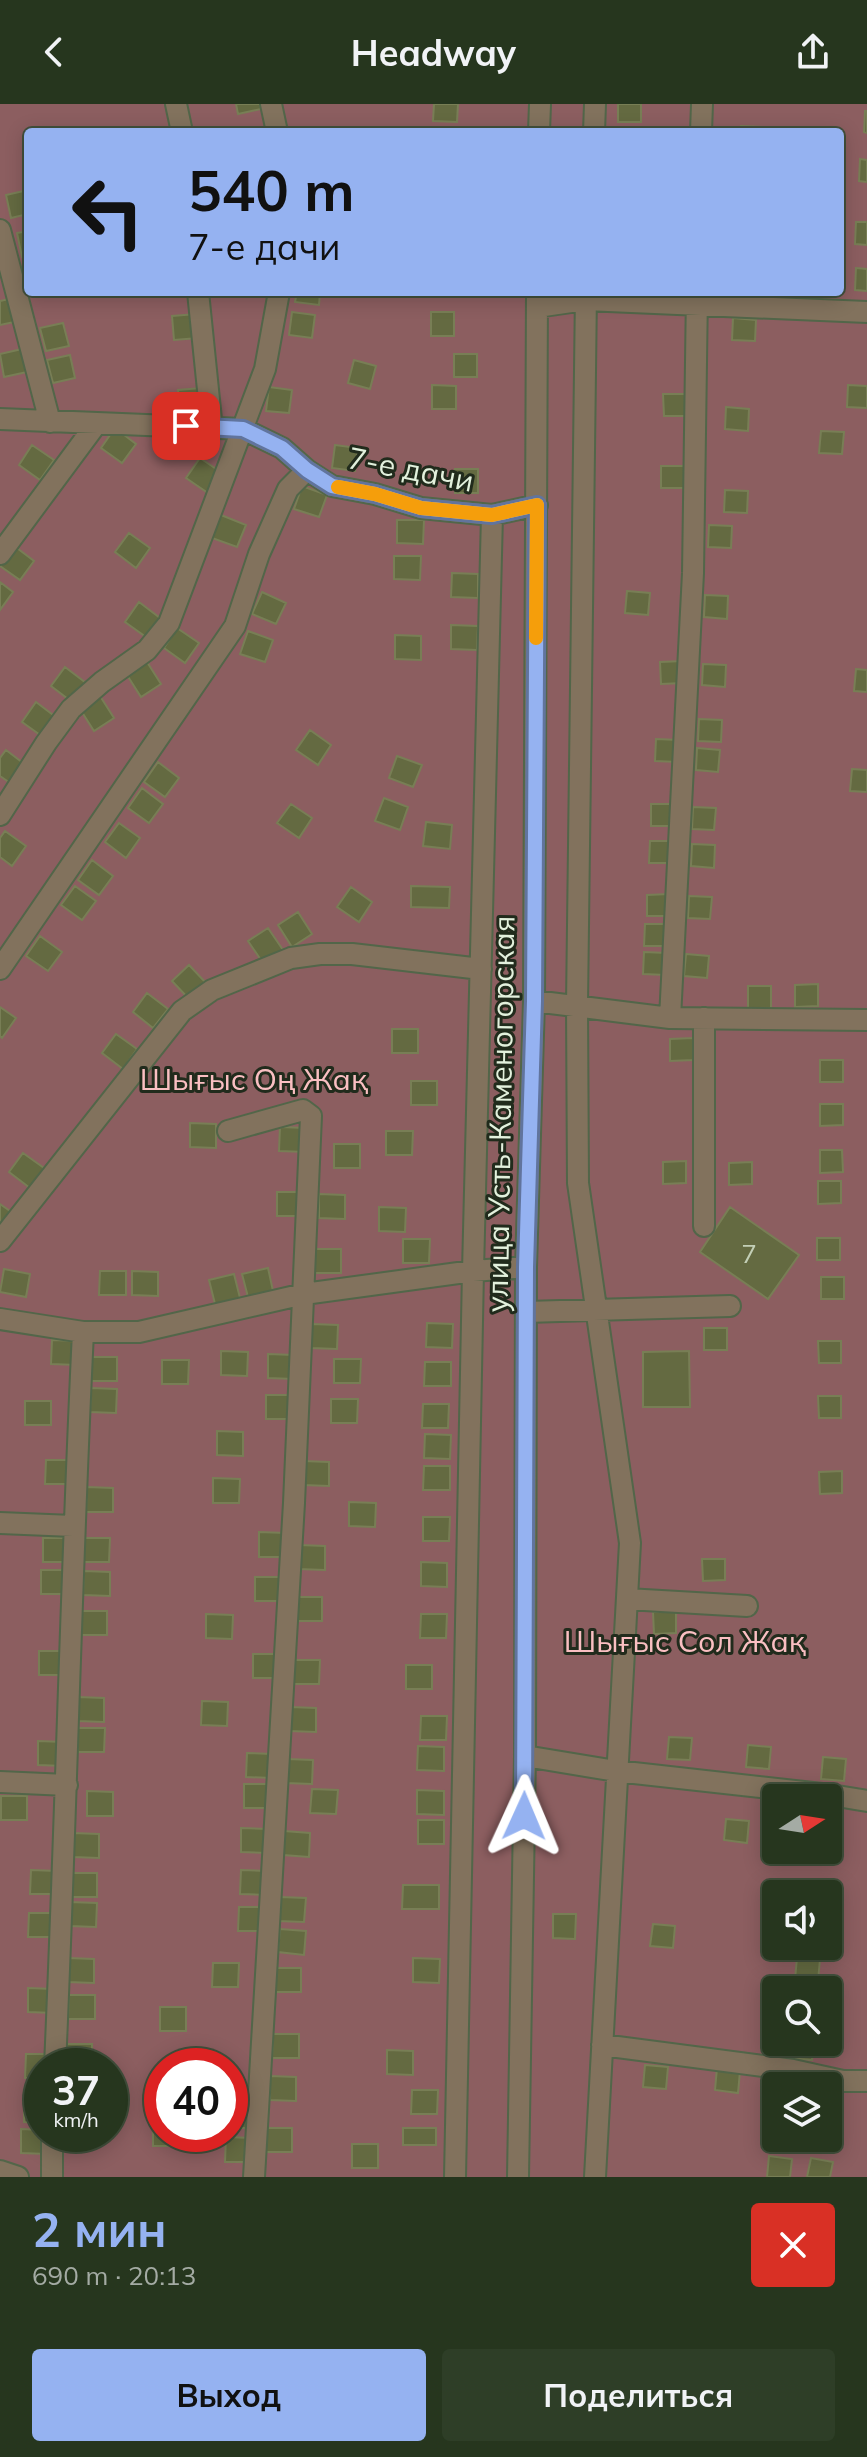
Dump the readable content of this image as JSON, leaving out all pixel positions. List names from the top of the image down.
{
  "streets": {
    "street": ["7-е дачи", "улица Усть-Каменогорская"]
  },
  "crossings": [
    ["7-е дачи", "улица Усть-Каменогорская"]
  ],
  "parks": ["Шығыс Оң Жақ", "Шығыс Сол Жақ"],
  "house_numbers": ["7"],
  "north": "right",
  "page": {
    "header": "Headway",
    "turn": ["540 m", "7-е дачи"],
    "speed": "37 km/h",
    "limit": "40",
    "heading": ["2 мин", "690 m · 20:13"],
    "buttons": ["Выход", "Поделиться"]
  }
}
